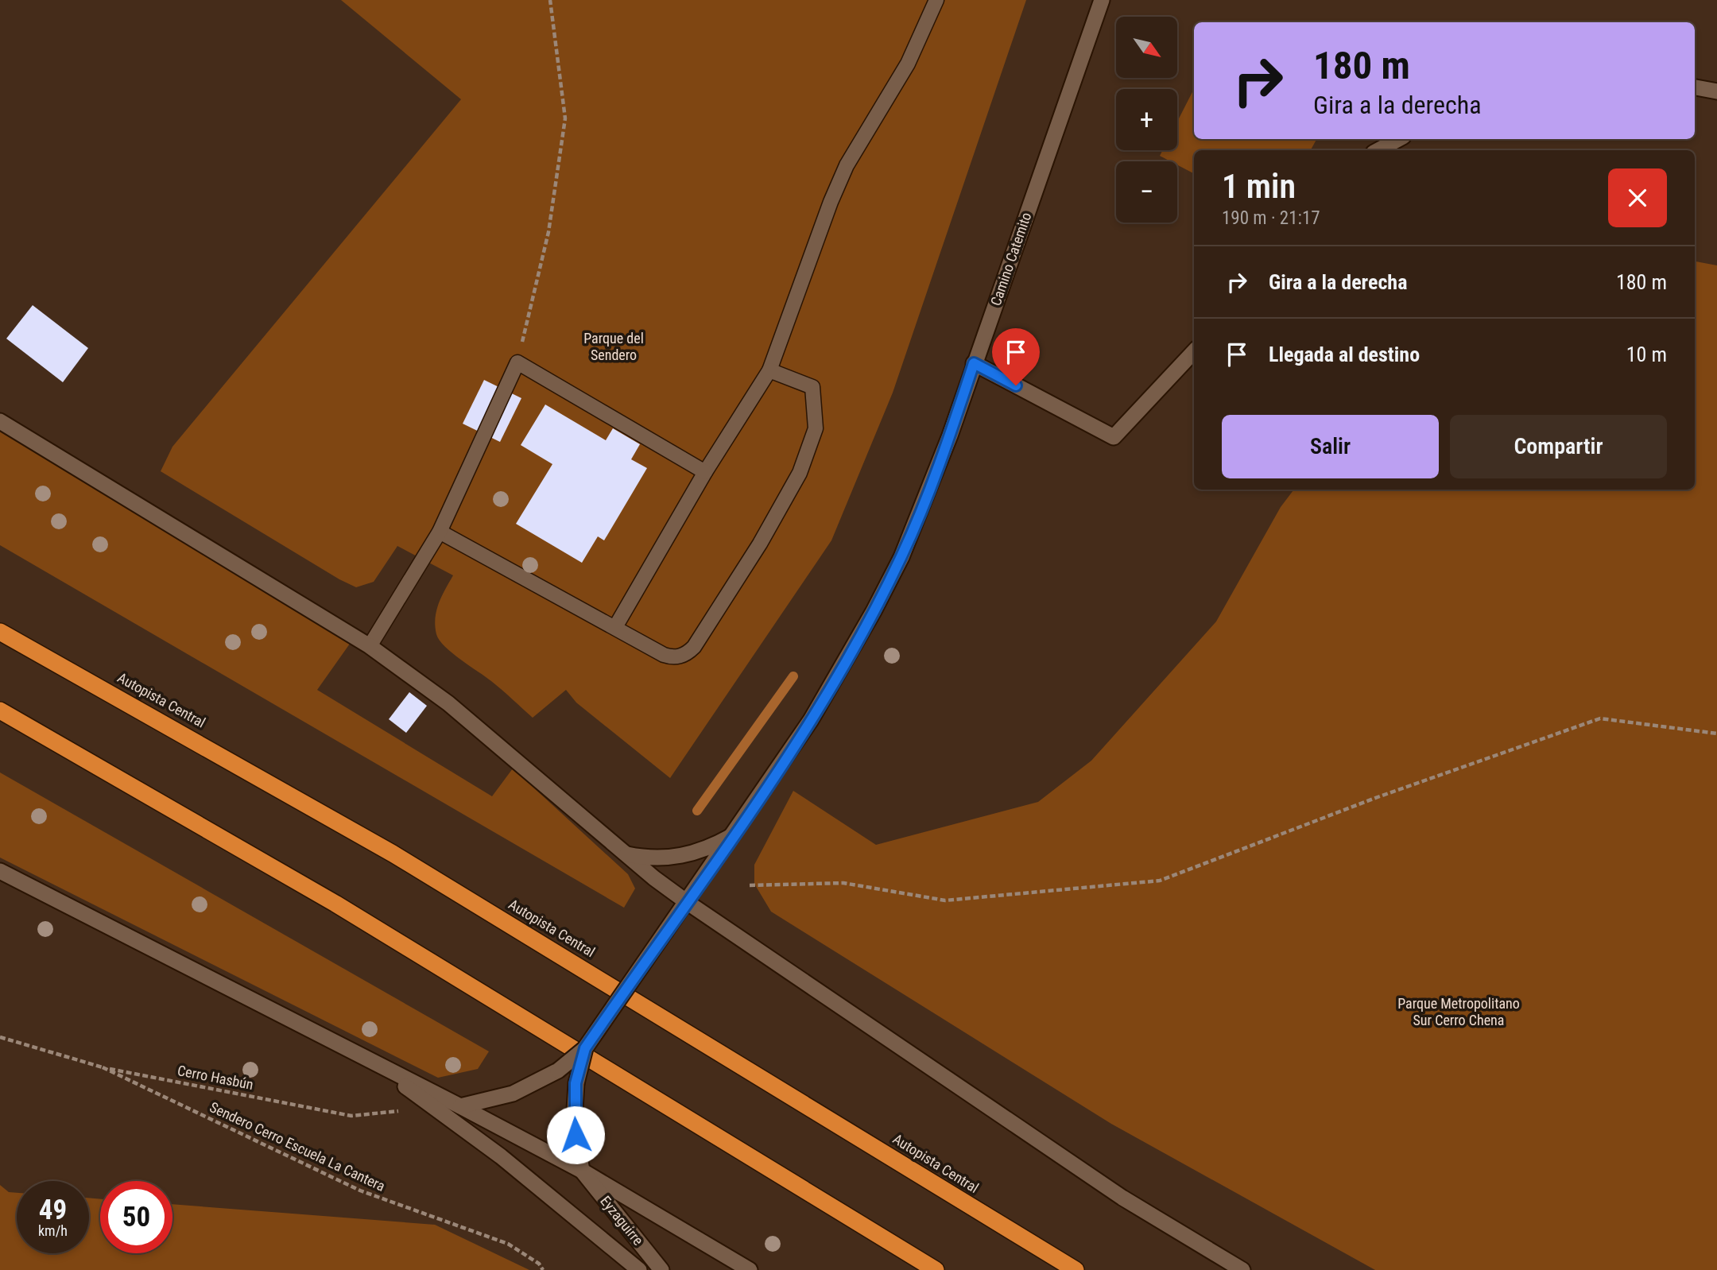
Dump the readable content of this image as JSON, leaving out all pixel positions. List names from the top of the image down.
{
  "streets": {
    "highway": ["Autopista Central"],
    "main road": ["Camino Catemito", "Eyzaguirre"],
    "path": ["Cerro Hasbún", "Sendero Cerro Escuela La Cantera"]
  },
  "crossings": [
    ["Camino Catemito", "Eyzaguirre"],
    ["Cerro Hasbún", "Sendero Cerro Escuela La Cantera"]
  ],
  "parks": ["Parque del Sendero", "Parque Metropolitano Sur Cerro Chena"],
  "north": "bottom right",
  "page": {
    "map_buttons": ["+", "−"],
    "turn": ["180 m", "Gira a la derecha"],
    "heading": ["1 min", "190 m · 21:17"],
    "list": [
      {
        "name": "Gira a la derecha",
        "value": "180 m"
      },
      {
        "name": "Llegada al destino",
        "value": "10 m"
      }
    ],
    "buttons": ["Salir", "Compartir"],
    "speed": "49 km/h",
    "limit": "50"
  }
}
